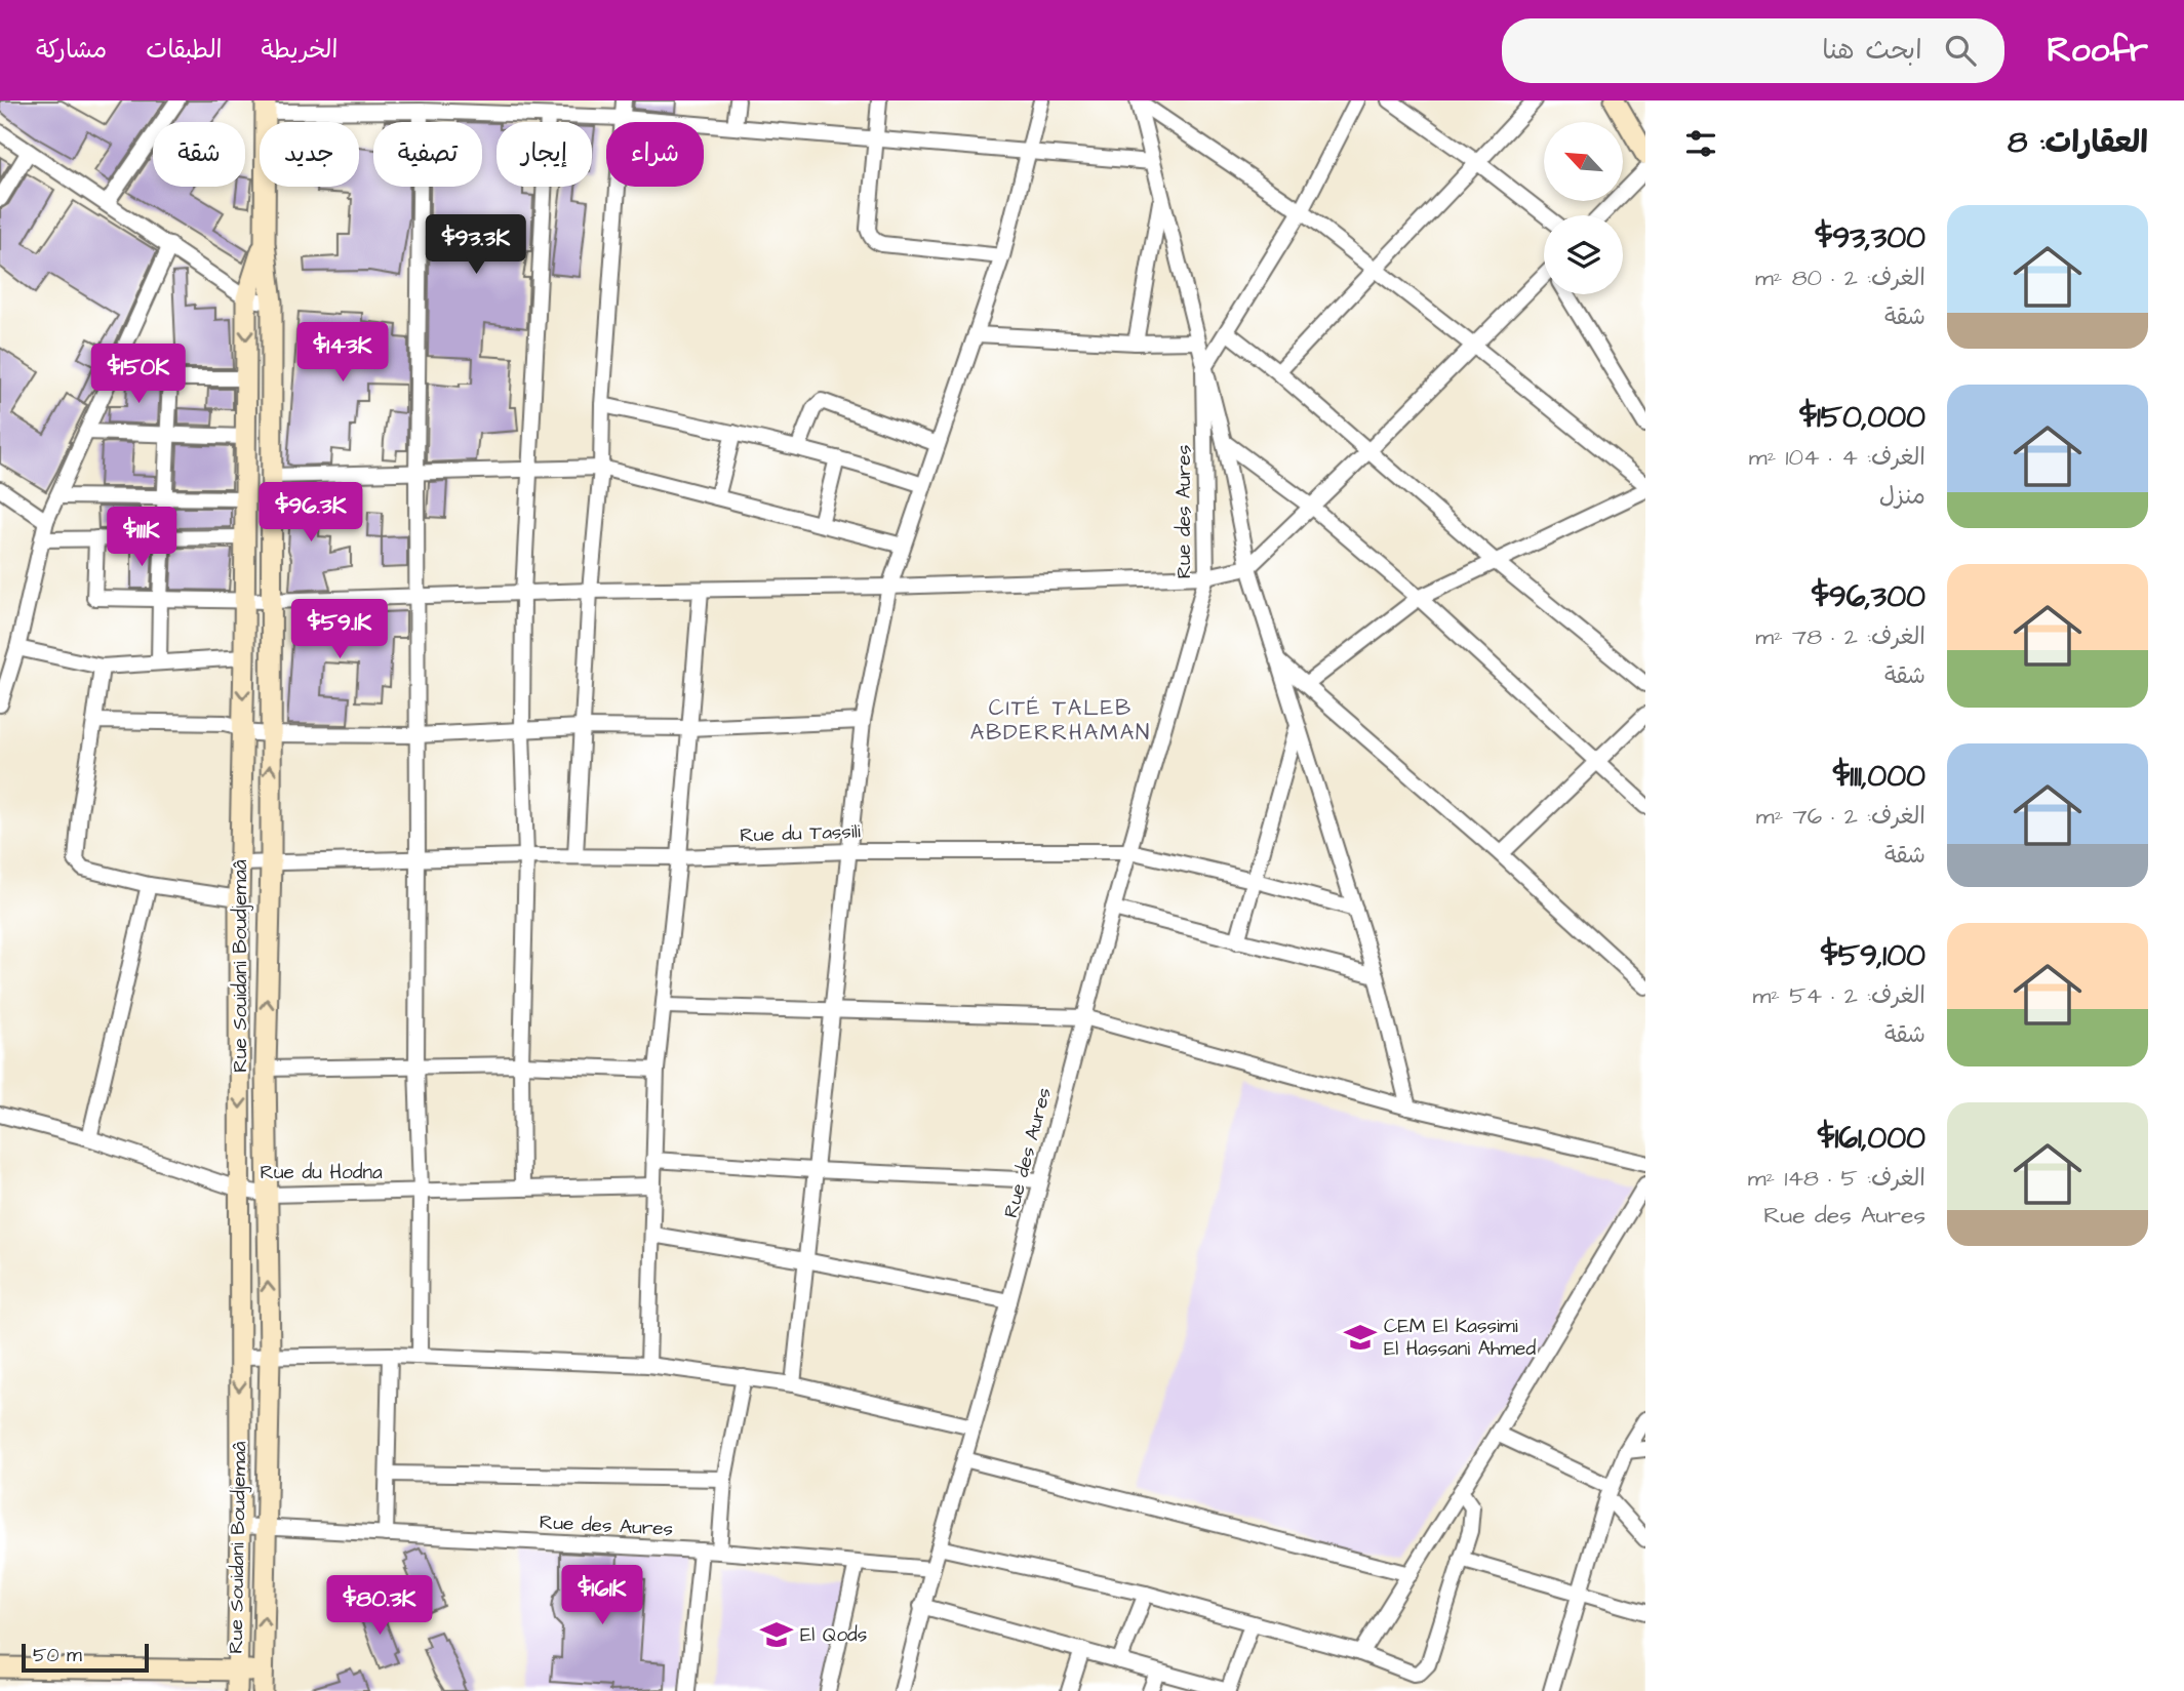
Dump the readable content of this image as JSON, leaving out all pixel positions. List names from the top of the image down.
{
  "streets": {
    "main road": ["Rue Souidani Boudjemaâ"],
    "street": ["Rue des Aures", "Rue du Tassili", "Rue du Hodna"]
  },
  "crossings": [
    ["Rue des Aures", "Rue du Tassili"],
    ["Rue des Aures", "Rue Souidani Boudjemaâ"],
    ["Rue du Tassili", "Rue Souidani Boudjemaâ"],
    ["Rue Souidani Boudjemaâ", "Rue du Hodna"]
  ],
  "districts": ["CITÉ TALEB ABDERRHAMAN"],
  "places": {
    "school or university": ["CEM El Kassimi El Hassani Ahmed", "El Qods"]
  },
  "scale_bar": "50 m",
  "north": "top left",
  "page": {
    "header": "Roofr",
    "search": "ابحث هنا",
    "nav": ["الخريطة", "الطبقات", "مشاركة"],
    "heading": "العقارات: 8",
    "chip": [
      "شراء",
      "إيجار",
      "تصفية",
      "جديد",
      "شقة"
    ],
    "list": [
      {
        "name": "$93,300",
        "note": "الغرف: 2 · 80 m² · شقة"
      },
      {
        "name": "$150,000",
        "note": "الغرف: 4 · 104 m² · منزل"
      },
      {
        "name": "$96,300",
        "note": "الغرف: 2 · 78 m² · شقة"
      },
      {
        "name": "$111,000",
        "note": "الغرف: 2 · 76 m² · شقة"
      },
      {
        "name": "$59,100",
        "note": "الغرف: 2 · 54 m² · شقة"
      },
      {
        "name": "$161,000",
        "note": "الغرف: 5 · 148 m² · Rue des Aures"
      }
    ],
    "price": [
      "$93.3K",
      "$143K",
      "$150K",
      "$96.3K",
      "$111K",
      "$59.1K",
      "$161K",
      "$80.3K"
    ],
    "scale": "50 m"
  }
}
